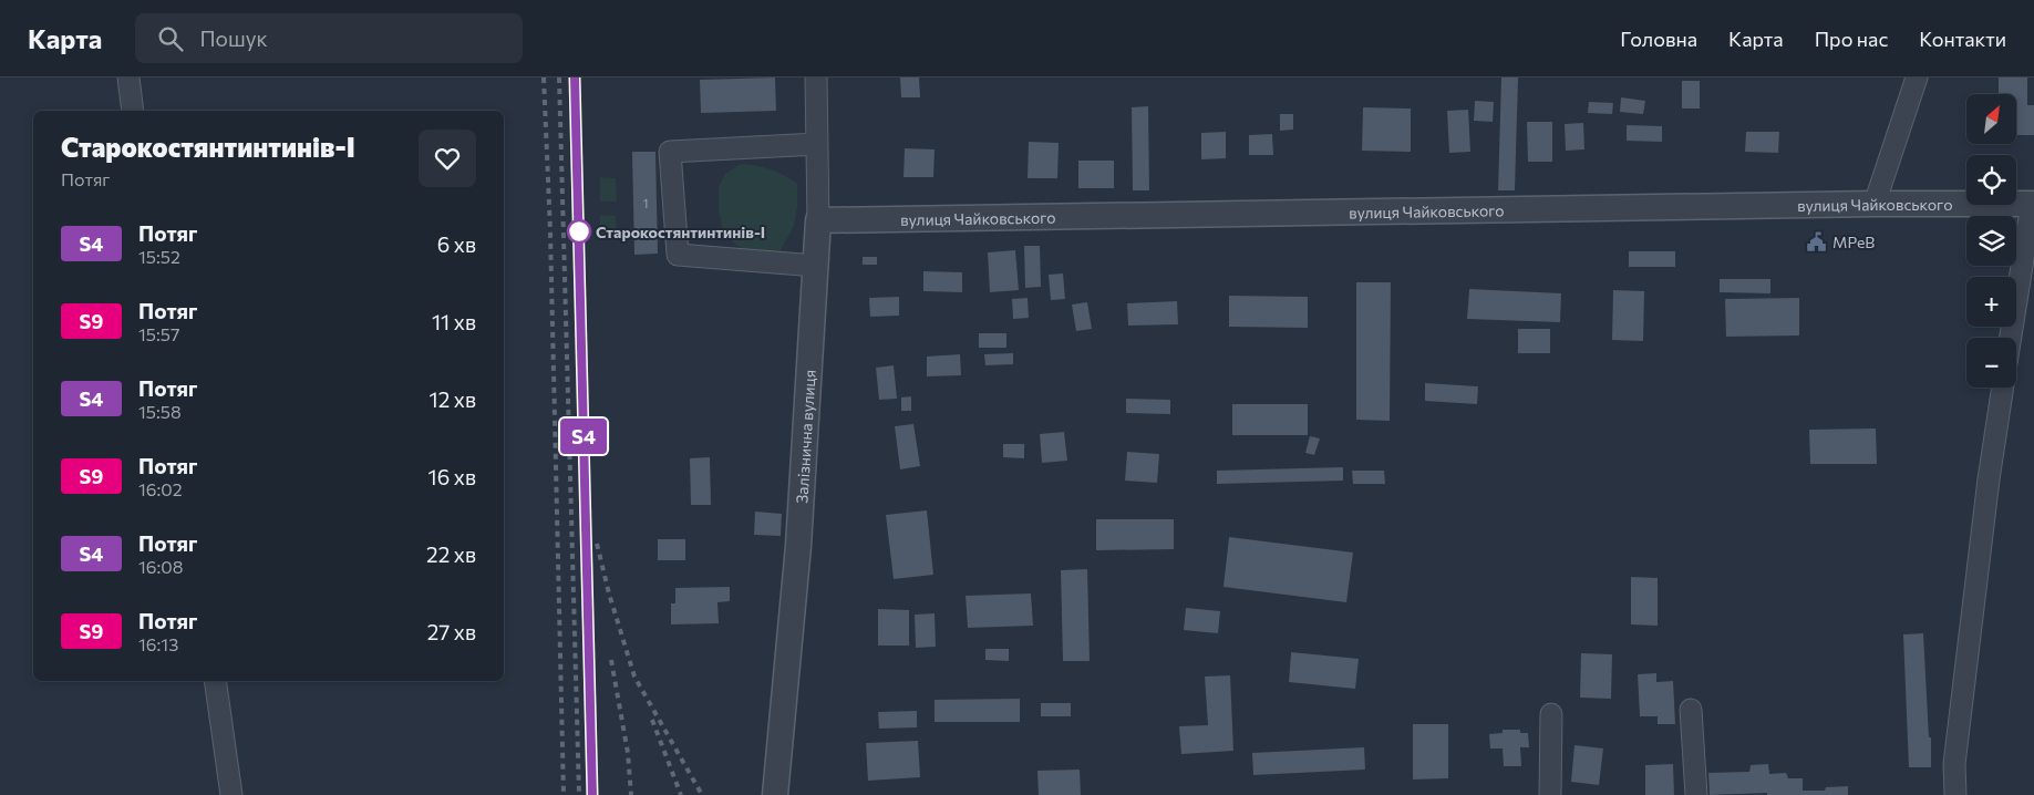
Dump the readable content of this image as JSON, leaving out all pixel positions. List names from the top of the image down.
{
  "streets": {
    "street": ["вулиця Чайковського", "Залізнична вулиця"]
  },
  "crossings": [
    ["вулиця Чайковського", "Залізнична вулиця"]
  ],
  "places": {
    "other": ["Старокостянтинтинів-І"],
    "public building": ["МРеВ"]
  },
  "house_numbers": ["1"],
  "north": "top right",
  "page": {
    "header": "Карта",
    "search": "Пошук",
    "nav": [
      "Головна",
      "Карта",
      "Про нас",
      "Контакти"
    ],
    "on_map": "S4",
    "map_buttons": ["+", "−"],
    "heading": ["Старокостянтинтинів-І", "Потяг"],
    "list": [
      {
        "mark": "S4",
        "name": "Потяг",
        "note": "15:52",
        "value": "6 хв"
      },
      {
        "mark": "S9",
        "name": "Потяг",
        "note": "15:57",
        "value": "11 хв"
      },
      {
        "mark": "S4",
        "name": "Потяг",
        "note": "15:58",
        "value": "12 хв"
      },
      {
        "mark": "S9",
        "name": "Потяг",
        "note": "16:02",
        "value": "16 хв"
      },
      {
        "mark": "S4",
        "name": "Потяг",
        "note": "16:08",
        "value": "22 хв"
      },
      {
        "mark": "S9",
        "name": "Потяг",
        "note": "16:13",
        "value": "27 хв"
      }
    ]
  }
}
